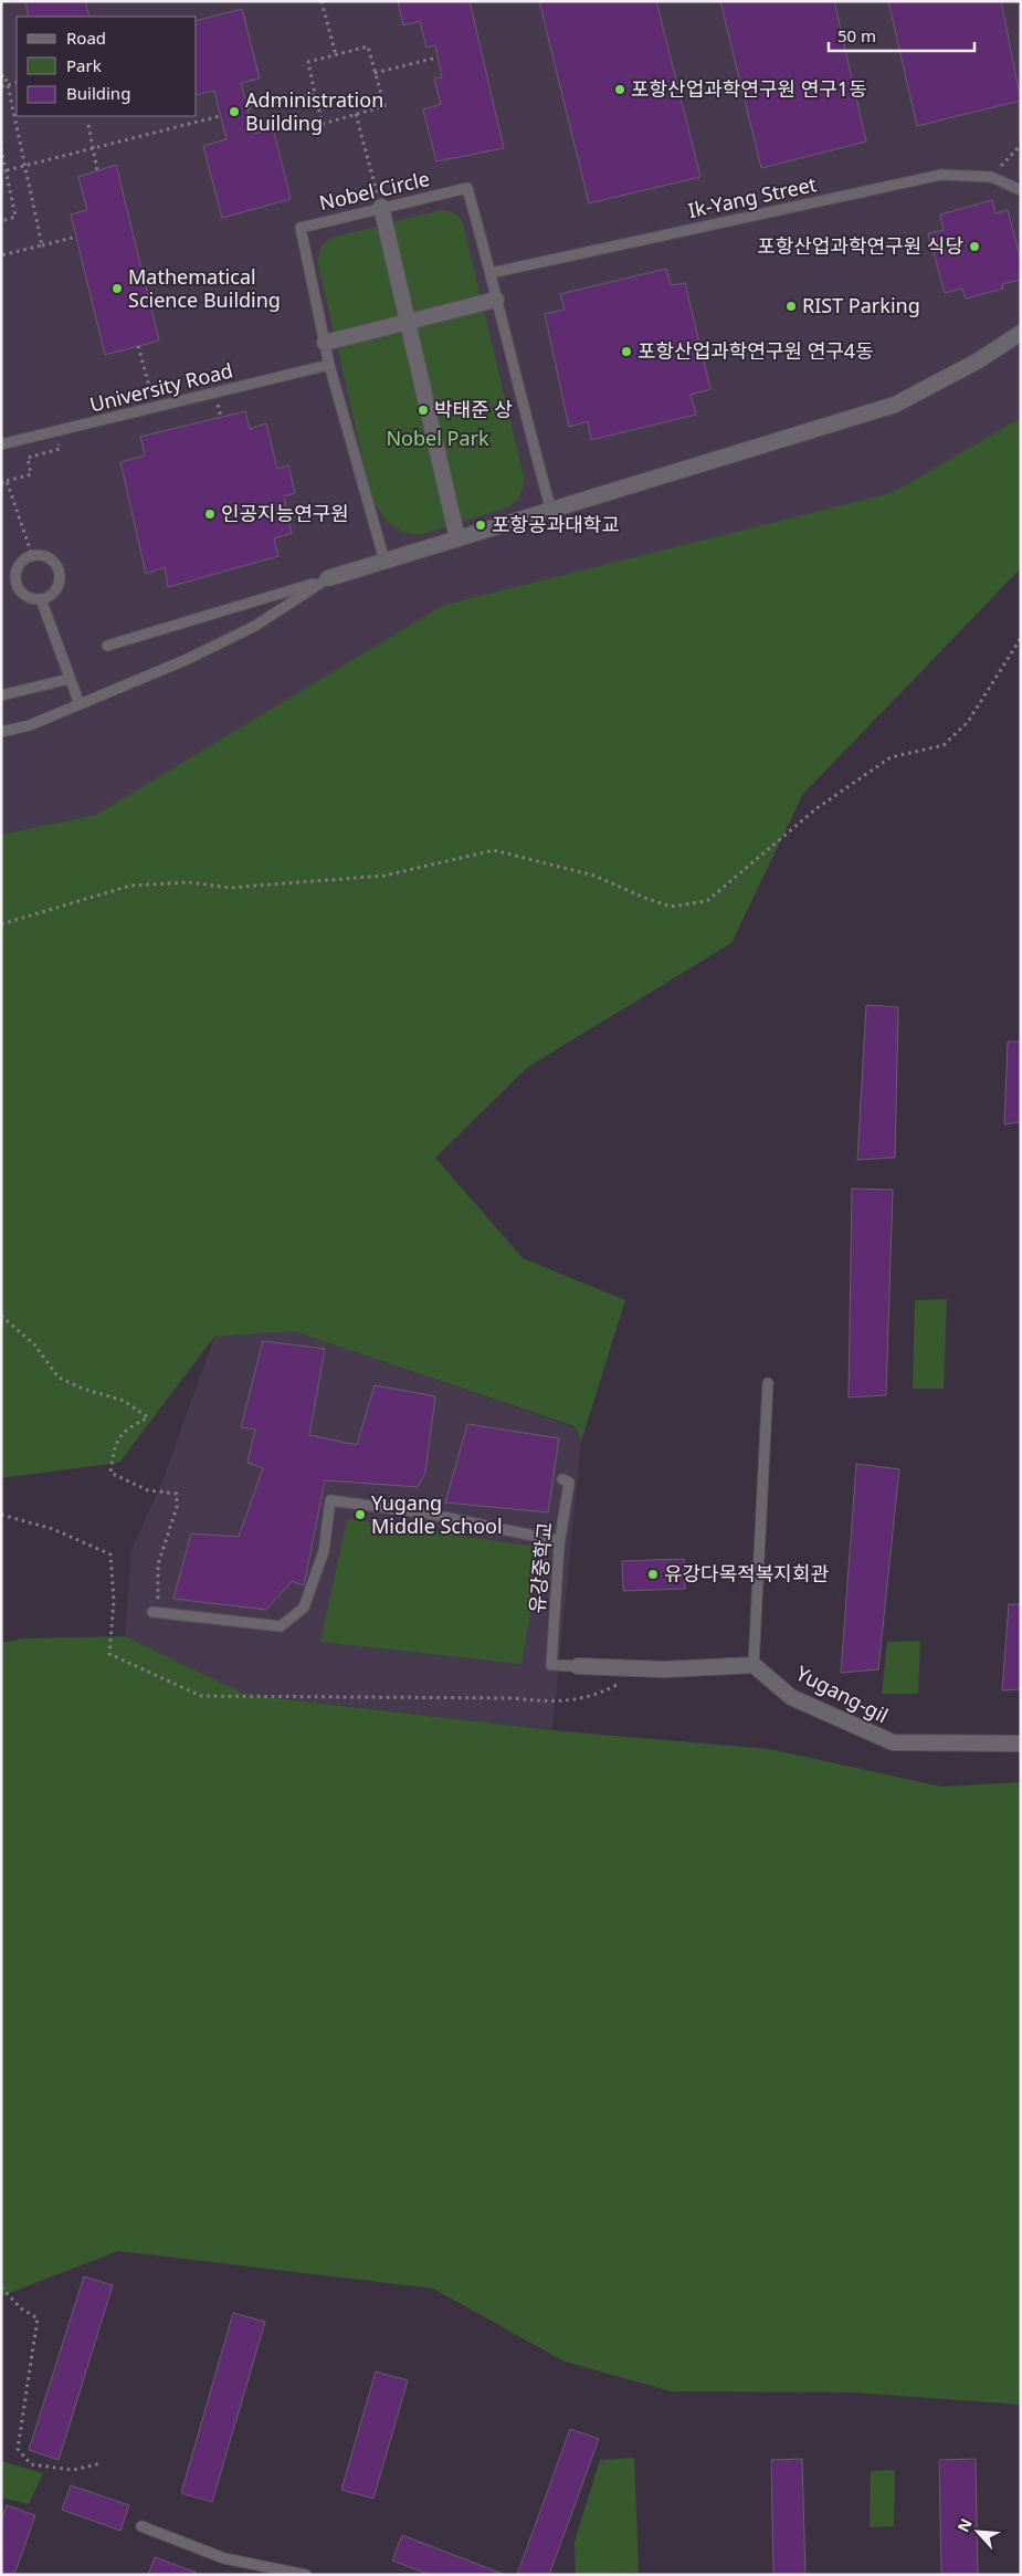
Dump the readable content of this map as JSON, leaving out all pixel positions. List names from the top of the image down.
{
  "streets": {
    "street": ["Yugang-gil"],
    "lane": [
      "Nobel Circle",
      "Ik-Yang Street",
      "University Road",
      "유강중학교"
    ]
  },
  "crossings": [
    ["Nobel Circle", "Ik-Yang Street"],
    ["Nobel Circle", "University Road"]
  ],
  "parks": ["Nobel Park"],
  "places": [
    "포항산업과학연구원 연구1동",
    "Administration Building",
    "포항산업과학연구원 식당",
    "Mathematical Science Building",
    "RIST Parking",
    "포항산업과학연구원 연구4동",
    "박태준 상",
    "인공지능연구원",
    "포항공과대학교",
    "Yugang Middle School",
    "유강다목적복지회관"
  ],
  "legend": ["Road", "Park", "Building"],
  "scale_bar": "50 m",
  "north": "top left"
}
